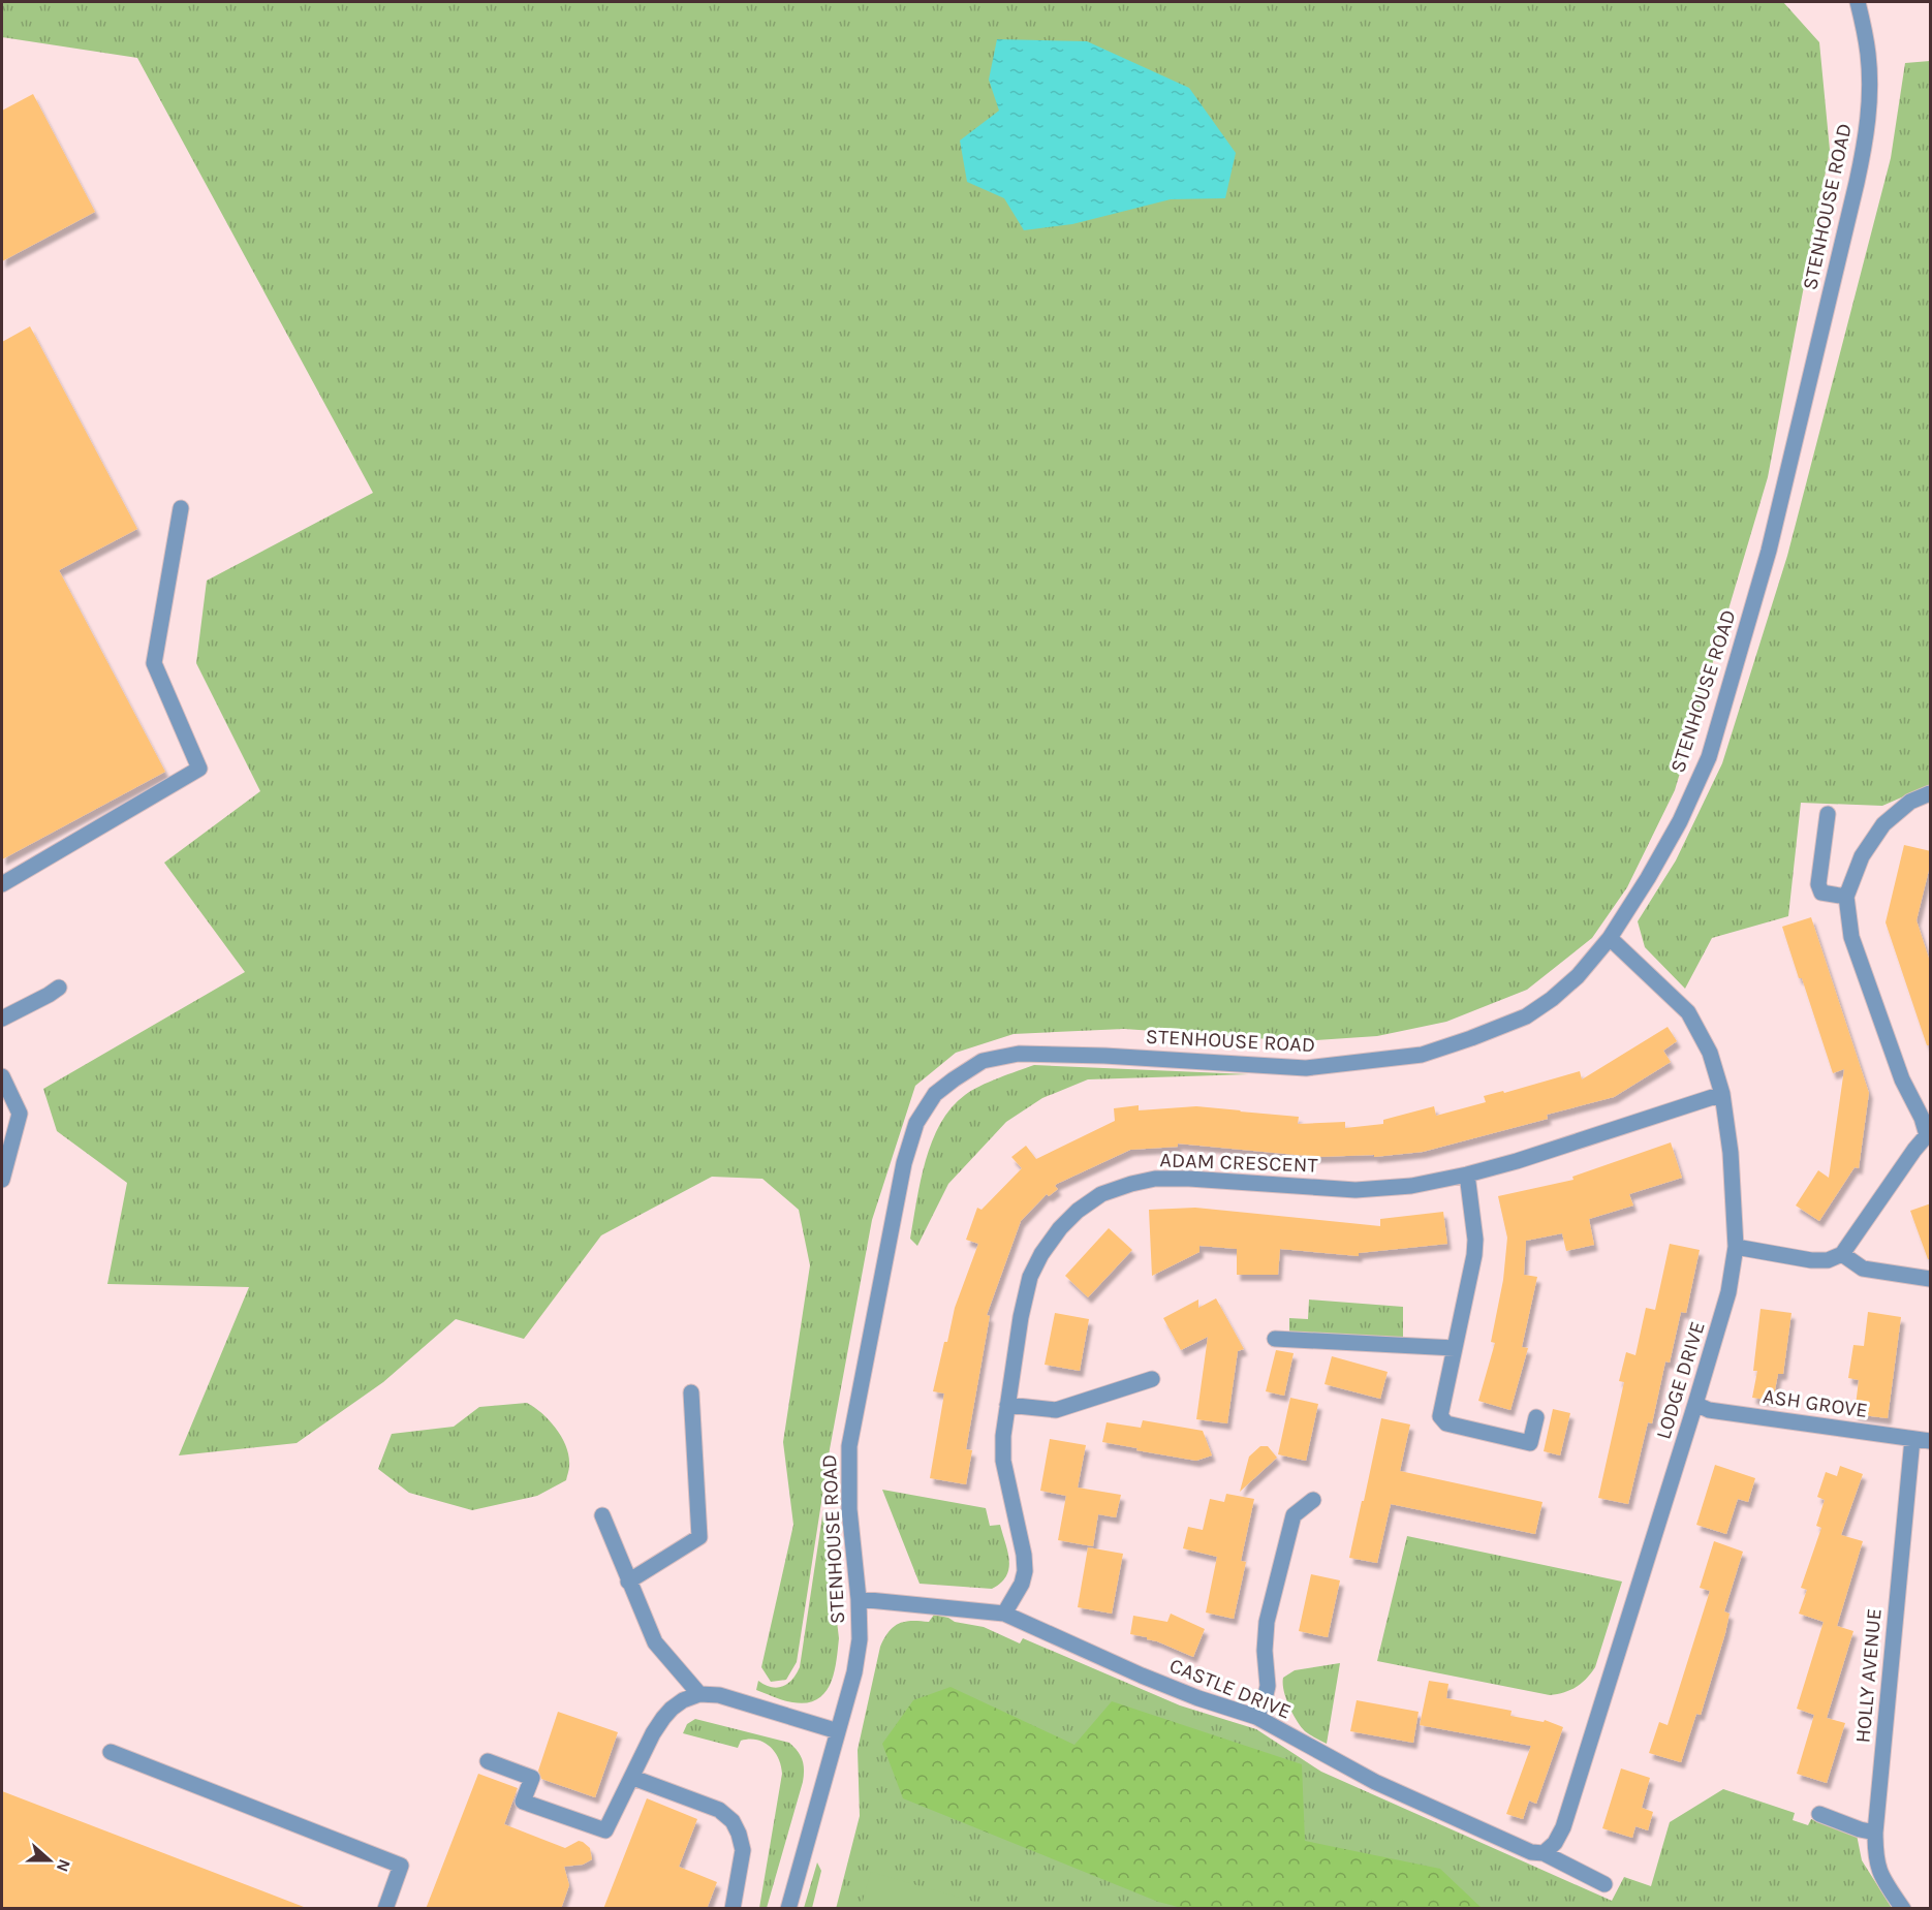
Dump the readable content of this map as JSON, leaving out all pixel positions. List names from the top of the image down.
{
  "streets": {
    "street": [
      "STENHOUSE ROAD",
      "ADAM CRESCENT",
      "LODGE DRIVE",
      "ASH GROVE",
      "HOLLY AVENUE",
      "CASTLE DRIVE"
    ]
  },
  "crossings": [
    ["STENHOUSE ROAD", "LODGE DRIVE"],
    ["STENHOUSE ROAD", "CASTLE DRIVE"],
    ["ADAM CRESCENT", "LODGE DRIVE"],
    ["ADAM CRESCENT", "CASTLE DRIVE"],
    ["LODGE DRIVE", "ASH GROVE"],
    ["LODGE DRIVE", "CASTLE DRIVE"],
    ["ASH GROVE", "HOLLY AVENUE"]
  ],
  "north": "right"
}
